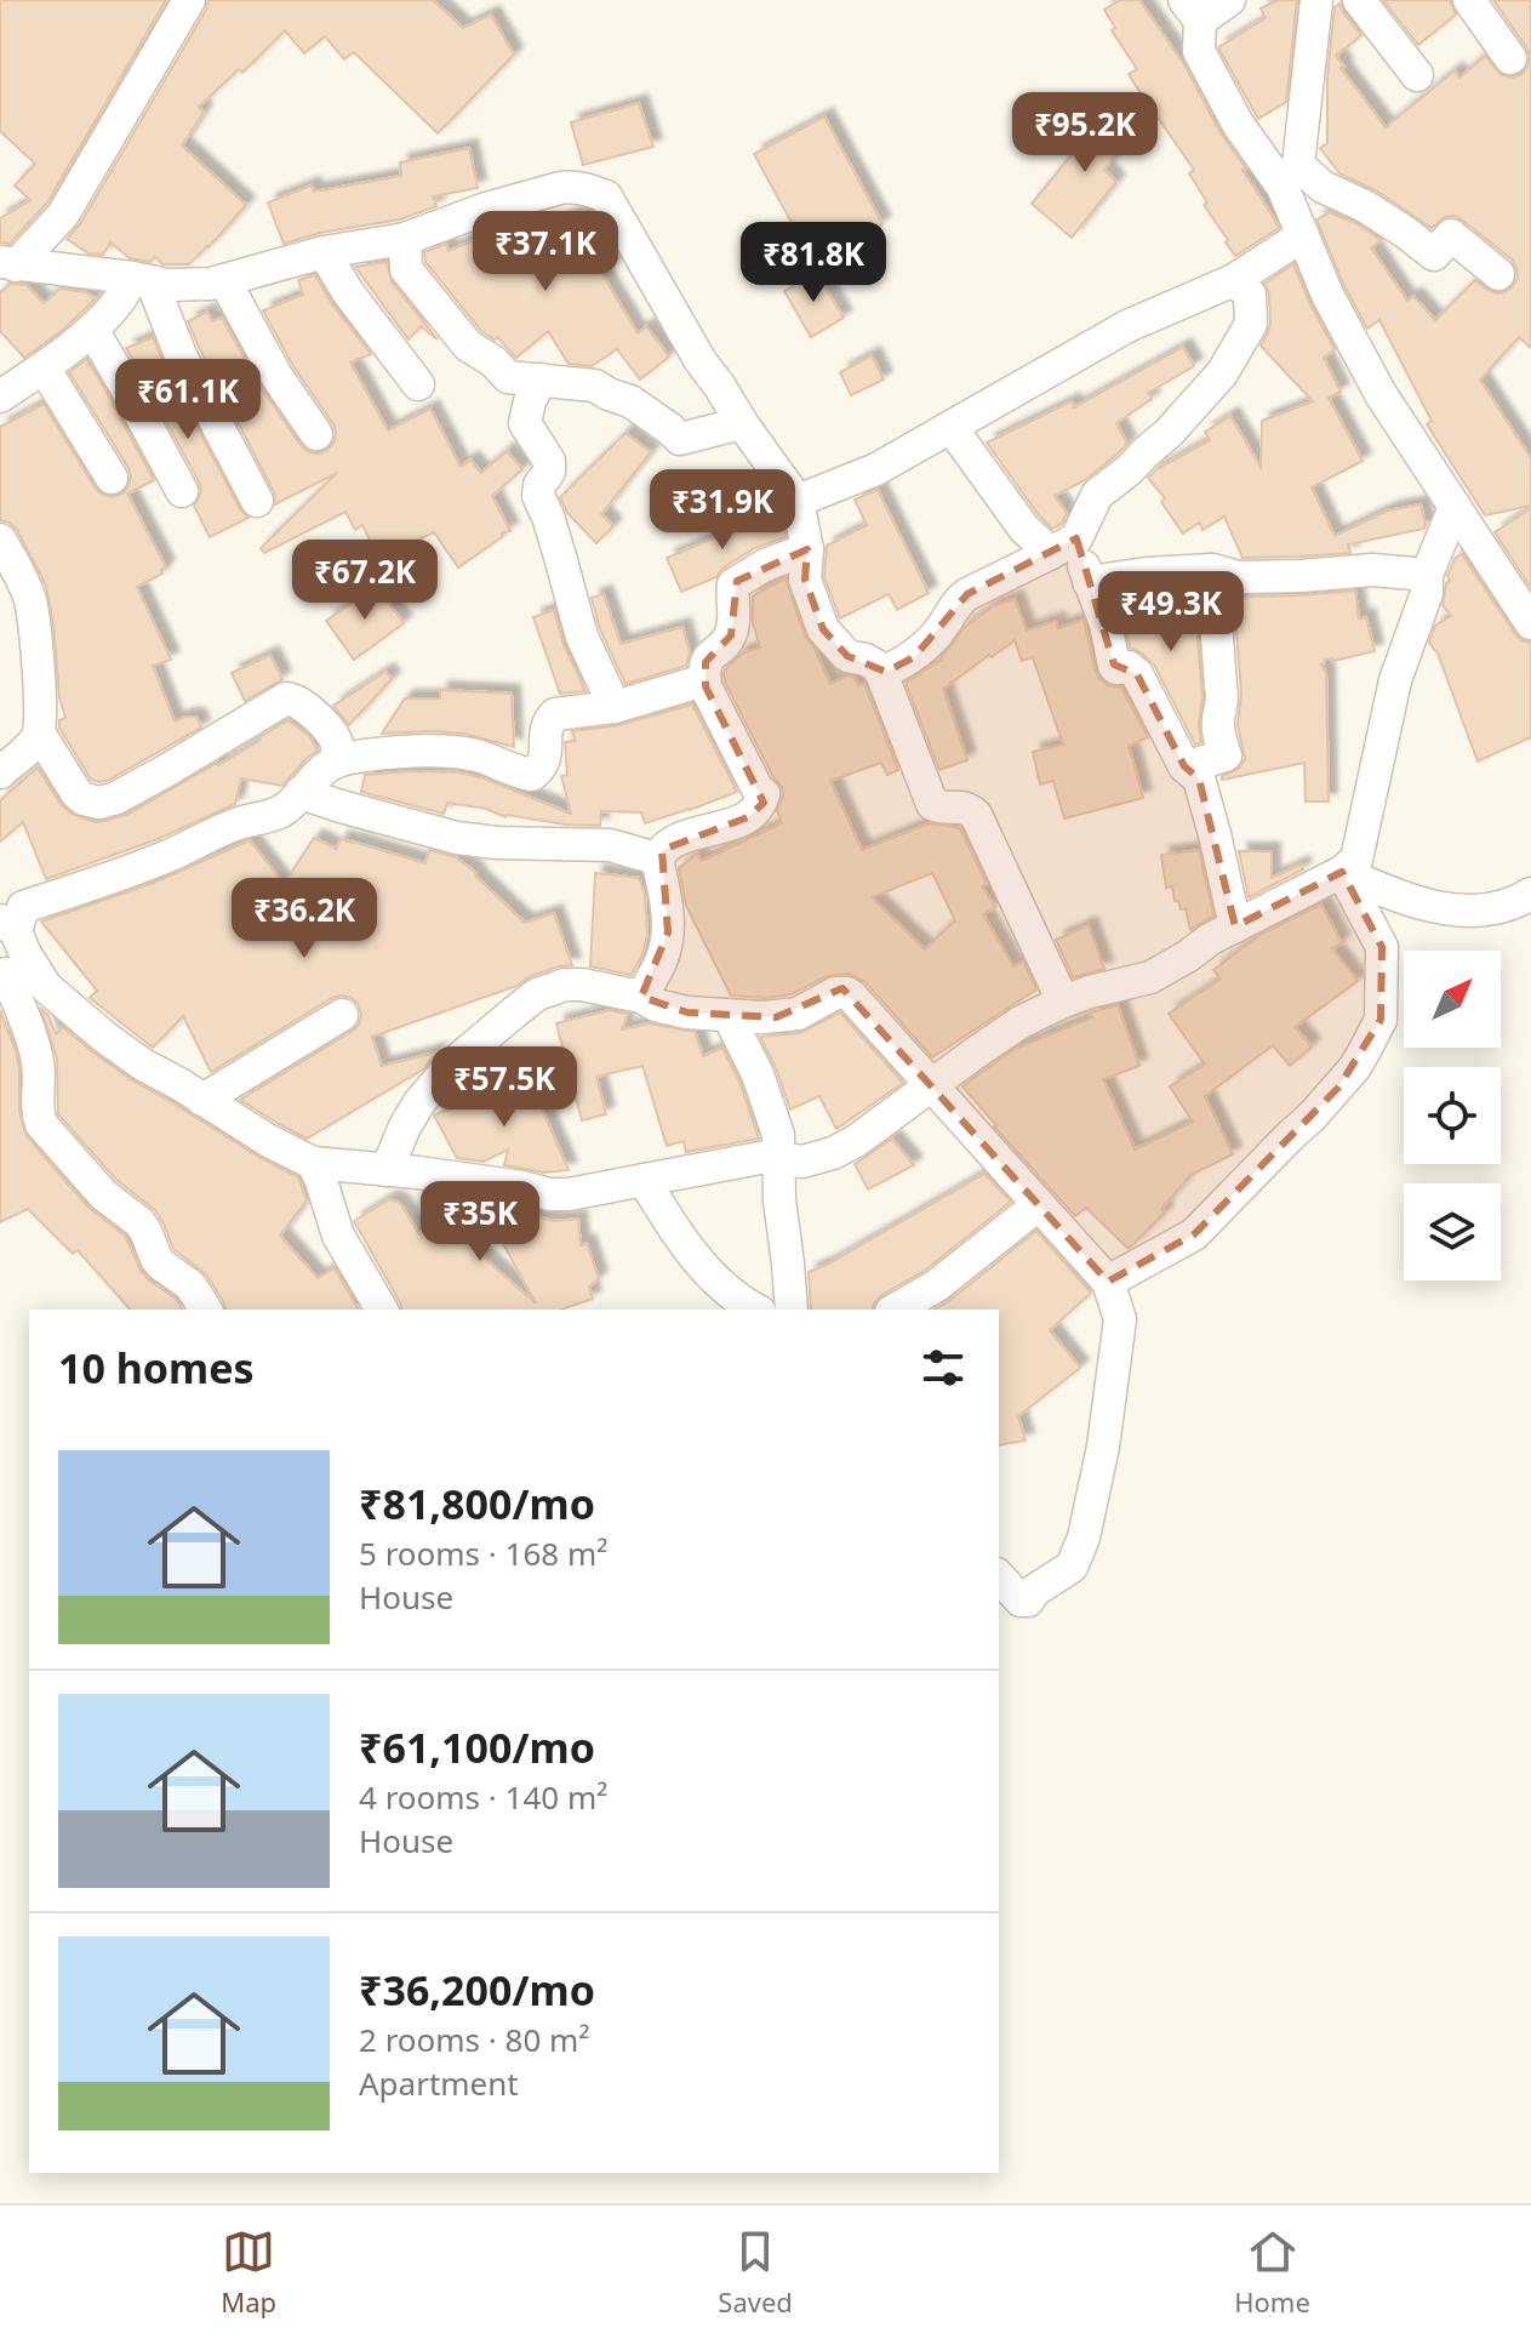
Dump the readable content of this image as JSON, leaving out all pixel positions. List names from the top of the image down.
{
  "north": "top right",
  "page": {
    "price": [
      "₹95.2K",
      "₹37.1K",
      "₹81.8K",
      "₹61.1K",
      "₹31.9K",
      "₹67.2K",
      "₹49.3K",
      "₹36.2K",
      "₹57.5K",
      "₹35K"
    ],
    "heading": "10 homes",
    "list": [
      {
        "name": "₹81,800/mo",
        "note": "5 rooms · 168 m² · House"
      },
      {
        "name": "₹61,100/mo",
        "note": "4 rooms · 140 m² · House"
      },
      {
        "name": "₹36,200/mo",
        "note": "2 rooms · 80 m² · Apartment"
      }
    ],
    "tabs": ["Map", "Saved", "Home"]
  }
}
